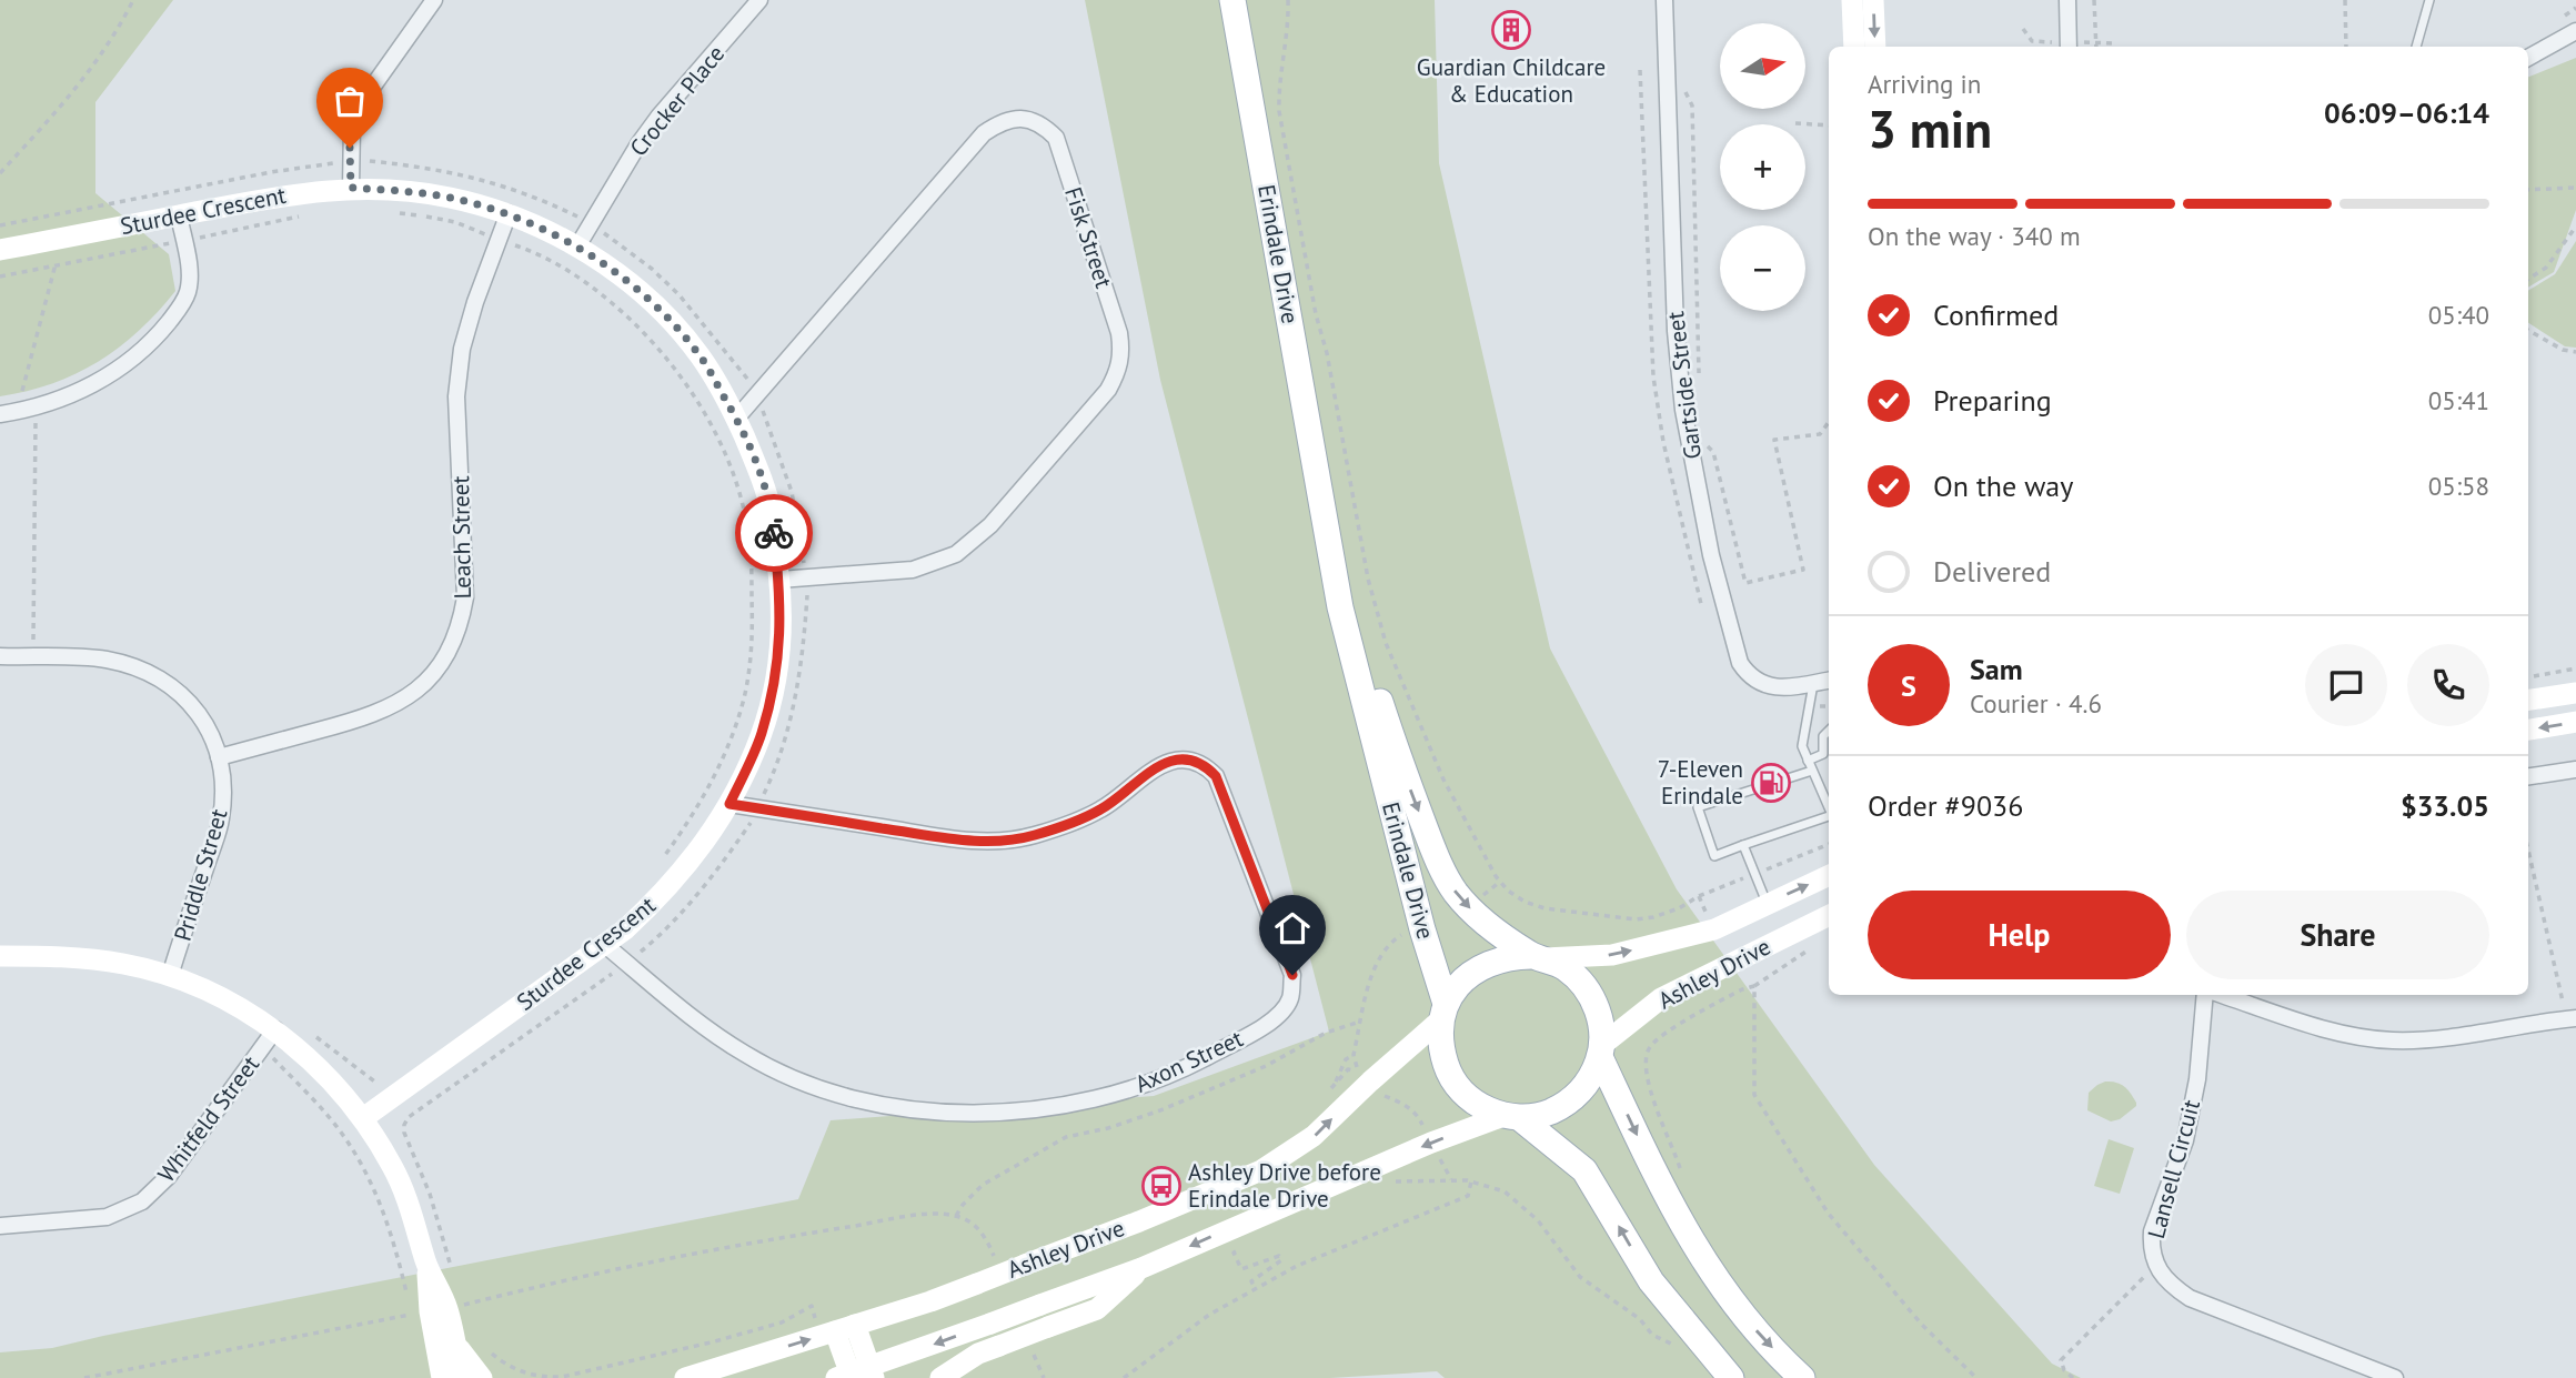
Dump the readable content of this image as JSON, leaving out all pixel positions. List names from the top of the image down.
{
  "streets": {
    "main road": ["Erindale Drive"],
    "street": [
      "Crocker Place",
      "Sturdee Crescent",
      "Fisk Street",
      "Gartside Street",
      "Leach Street",
      "Priddle Street",
      "Ashley Drive",
      "Axon Street",
      "Whitfeld Street",
      "Lansell Circuit"
    ]
  },
  "crossings": [
    ["Crocker Place", "Sturdee Crescent"],
    ["Sturdee Crescent", "Fisk Street"],
    ["Sturdee Crescent", "Leach Street"],
    ["Sturdee Crescent", "Axon Street"],
    ["Erindale Drive", "Ashley Drive"],
    ["Leach Street", "Priddle Street"]
  ],
  "places": {
    "building": ["Guardian Childcare & Education"],
    "fuel station": ["7-Eleven Erindale"],
    "bus stop": ["Ashley Drive before Erindale Drive"]
  },
  "north": "right",
  "page": {
    "map_buttons": ["+", "−"],
    "heading": ["3 min", "Arriving in", "06:09–06:14"],
    "panel": [
      "Sam",
      "Courier · 4.6",
      "Order #9036",
      "$33.05"
    ],
    "bar": "On the way · 340 m",
    "list": [
      ["Confirmed", "05:40"],
      ["Preparing", "05:41"],
      ["On the way", "05:58"],
      "Delivered"
    ],
    "round": "S",
    "buttons": ["Help", "Share"]
  }
}
